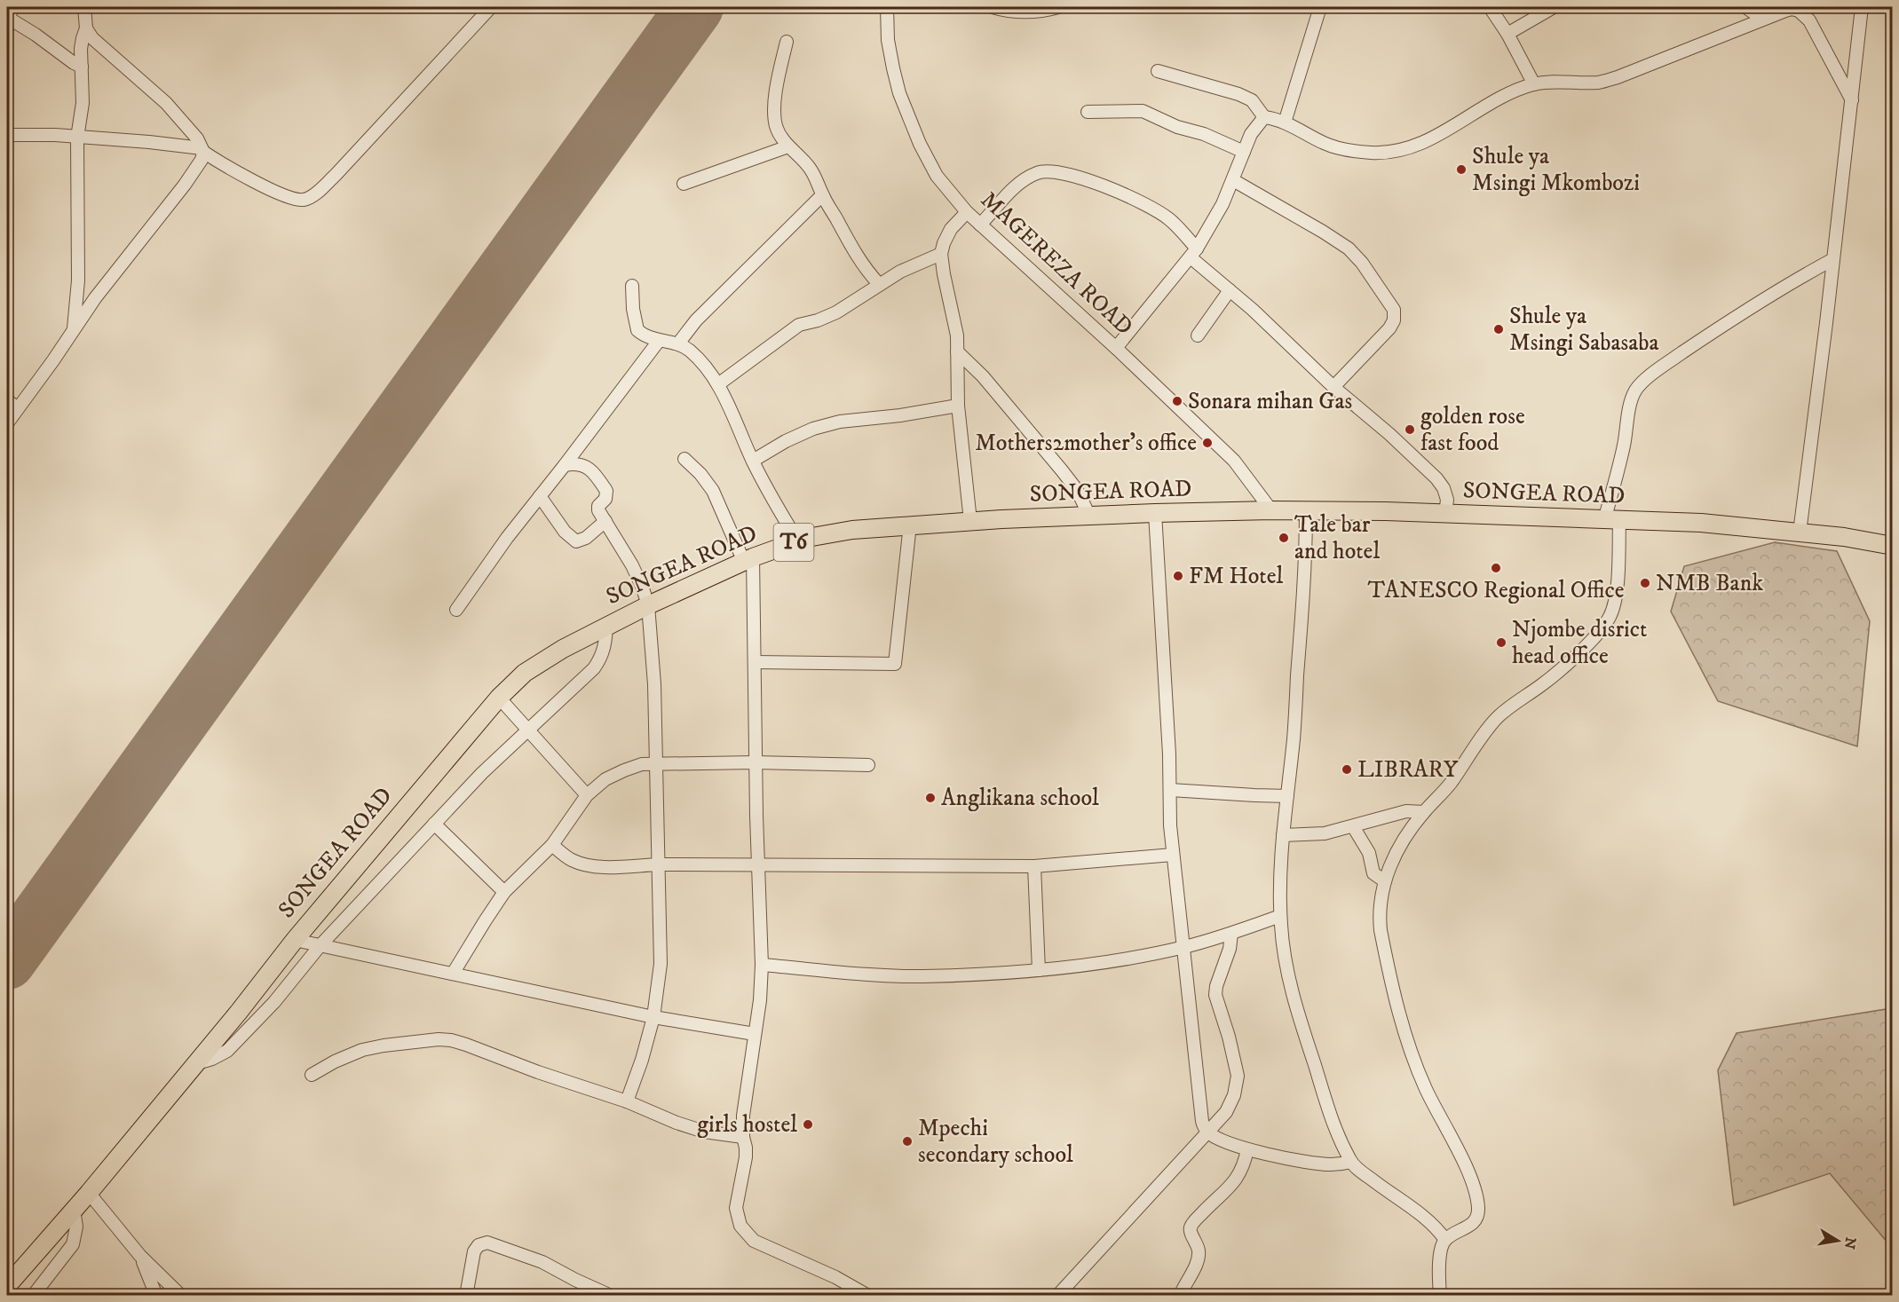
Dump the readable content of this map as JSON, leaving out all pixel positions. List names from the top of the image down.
{
  "streets": {
    "highway": ["SONGEA ROAD", "T6"],
    "street": ["MAGEREZA ROAD"]
  },
  "crossings": [
    ["MAGEREZA ROAD", "SONGEA ROAD"]
  ],
  "places": [
    "Shule ya Msingi Mkombozi",
    "Shule ya Msingi Sabasaba",
    "Sonara mihan Gas",
    "golden rose fast food",
    "Mothers2mother's office",
    "Tale bar and hotel",
    "TANESCO Regional Office",
    "FM Hotel",
    "NMB Bank",
    "Njombe disrict head office",
    "LIBRARY",
    "Anglikana school",
    "girls hostel",
    "Mpechi secondary school"
  ],
  "north": "right"
}
